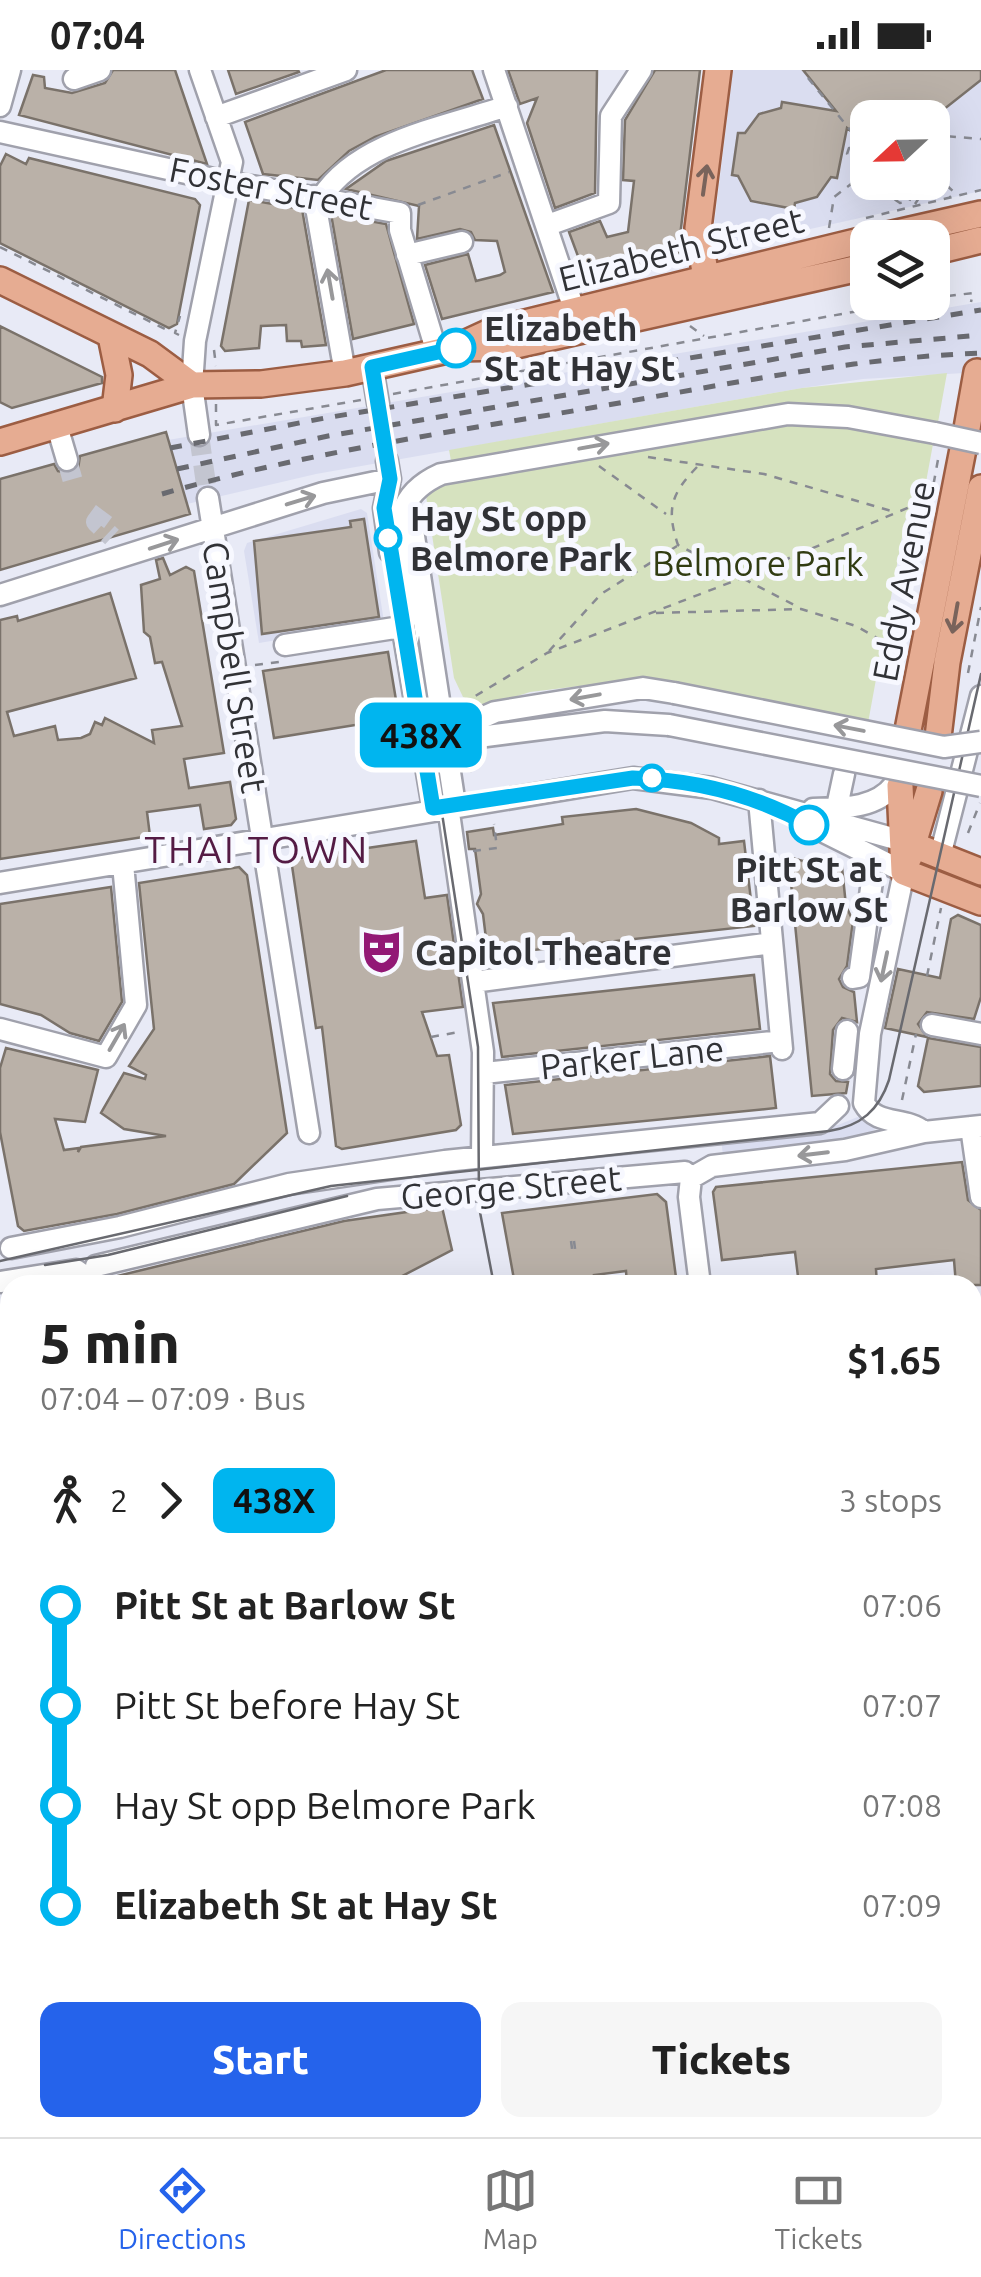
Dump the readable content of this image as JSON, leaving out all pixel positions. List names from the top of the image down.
{
  "streets": {
    "main road": ["Elizabeth Street", "Eddy Avenue"],
    "street": [
      "Foster Street",
      "Campbell Street",
      "Parker Lane",
      "George Street"
    ]
  },
  "crossings": [
    ["Foster Street", "Elizabeth Street"]
  ],
  "districts": ["THAI TOWN"],
  "parks": ["Belmore Park"],
  "places": {
    "other": ["Elizabeth St at Hay St", "Hay St opp Belmore Park", "Pitt St at Barlow St"],
    "theatre": ["Capitol Theatre"]
  },
  "lines": ["bus line 438X"],
  "north": "left",
  "page": {
    "status": "07:04",
    "on_map": "438X",
    "heading": ["5 min", "07:04 – 07:09 · Bus", "$1.65"],
    "legs": ["2", "438X", "3 stops"],
    "list": [
      {
        "name": "Pitt St at Barlow St",
        "value": "07:06"
      },
      {
        "name": "Pitt St before Hay St",
        "value": "07:07"
      },
      {
        "name": "Hay St opp Belmore Park",
        "value": "07:08"
      },
      {
        "name": "Elizabeth St at Hay St",
        "value": "07:09"
      }
    ],
    "buttons": ["Start", "Tickets"],
    "tabs": ["Directions", "Map", "Tickets"]
  }
}
